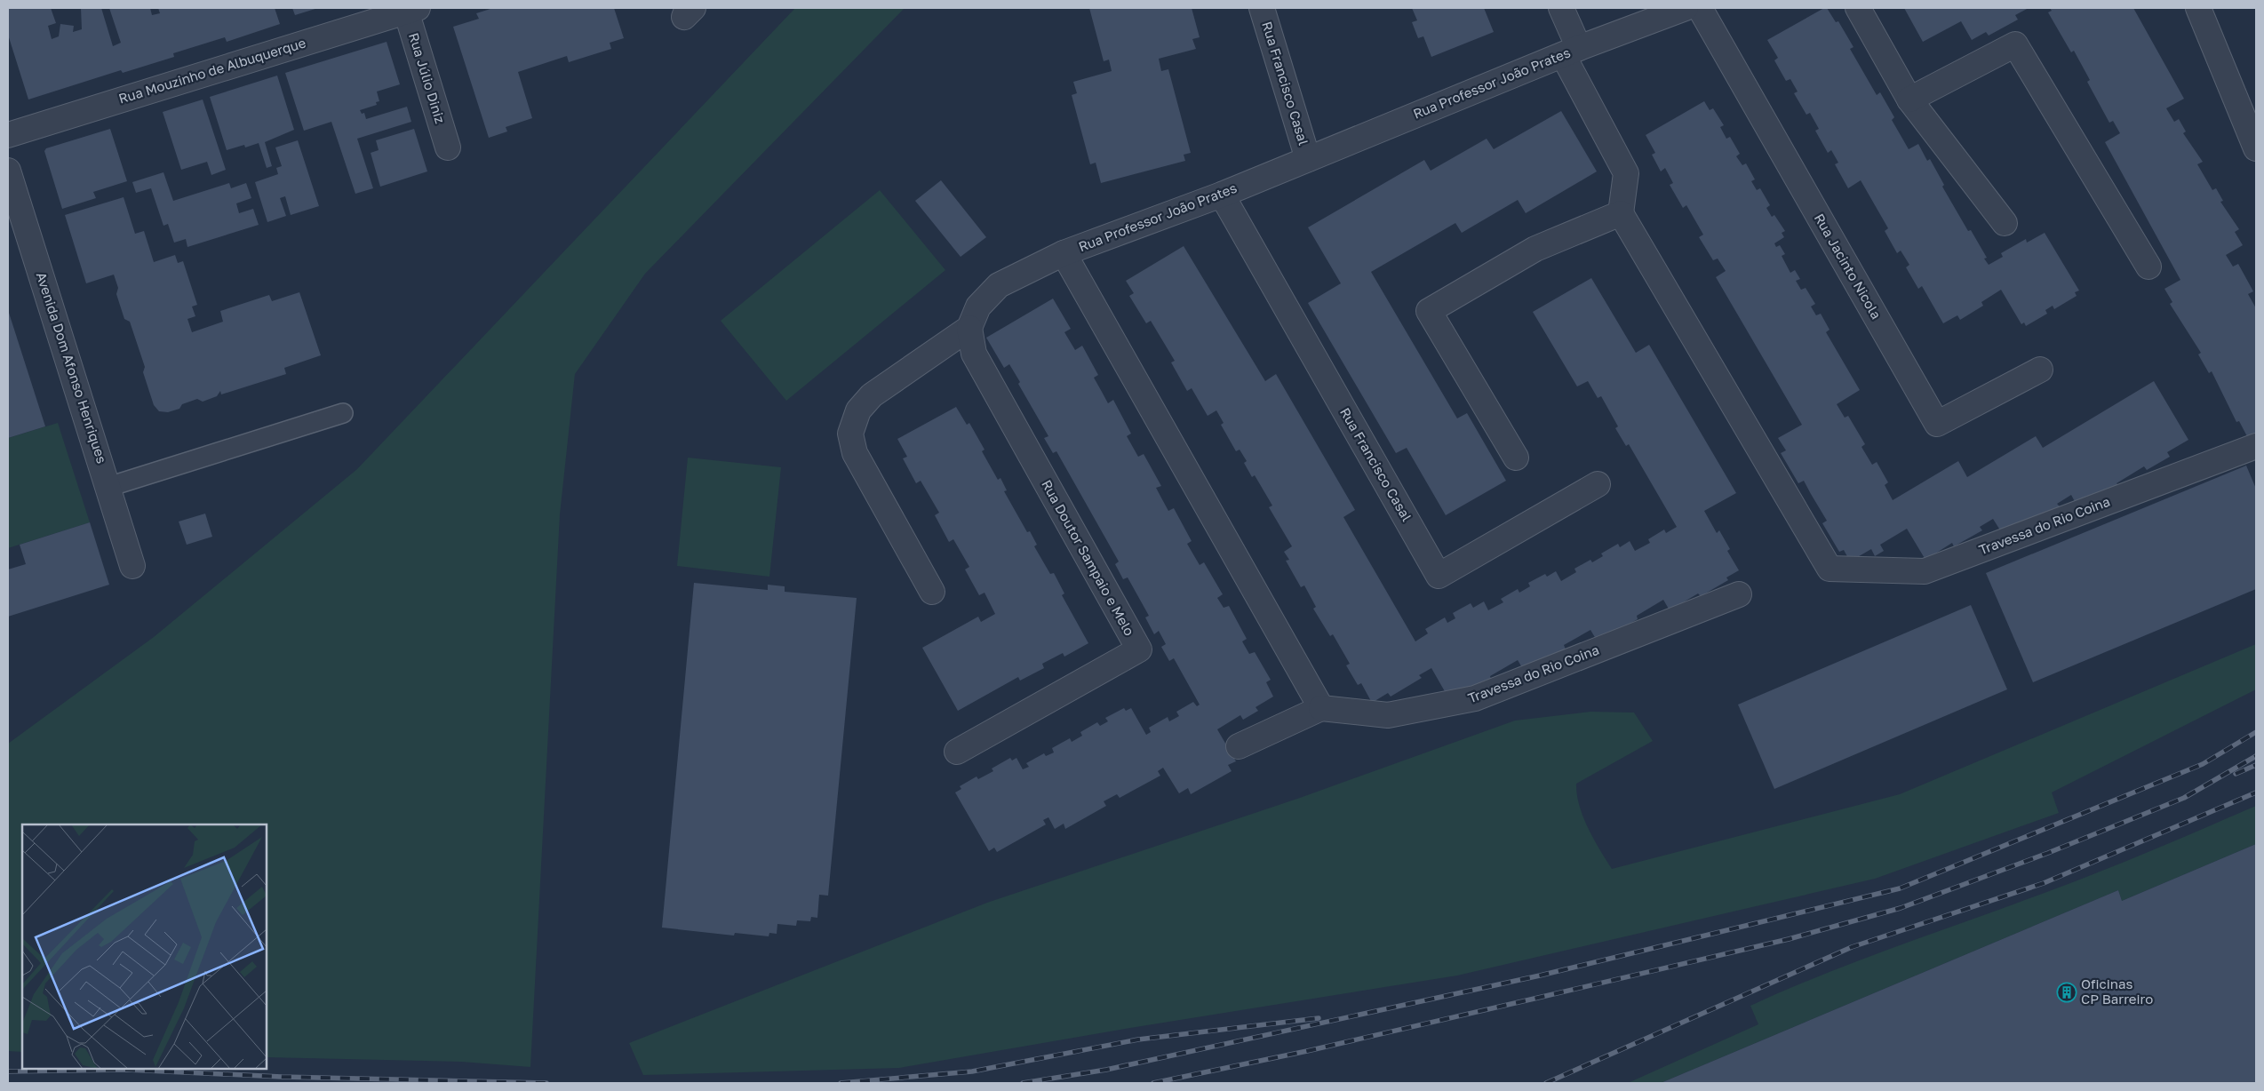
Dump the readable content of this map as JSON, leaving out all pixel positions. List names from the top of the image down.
{
  "streets": {
    "street": [
      "Rua Mouzinho de Albuquerque",
      "Rua Júlio Diniz",
      "Rua Francisco Casal",
      "Rua Professor João Prates",
      "Rua Jacinto Nicola",
      "Avenida Dom Afonso Henriques",
      "Travessa do Rio Coina",
      "Rua Doutor Sampaio e Melo"
    ]
  },
  "crossings": [
    ["Rua Mouzinho de Albuquerque", "Rua Júlio Diniz"],
    ["Rua Francisco Casal", "Rua Professor João Prates"],
    ["Rua Professor João Prates", "Rua Doutor Sampaio e Melo"]
  ],
  "places": {
    "building": ["Oficinas CP Barreiro"]
  }
}
